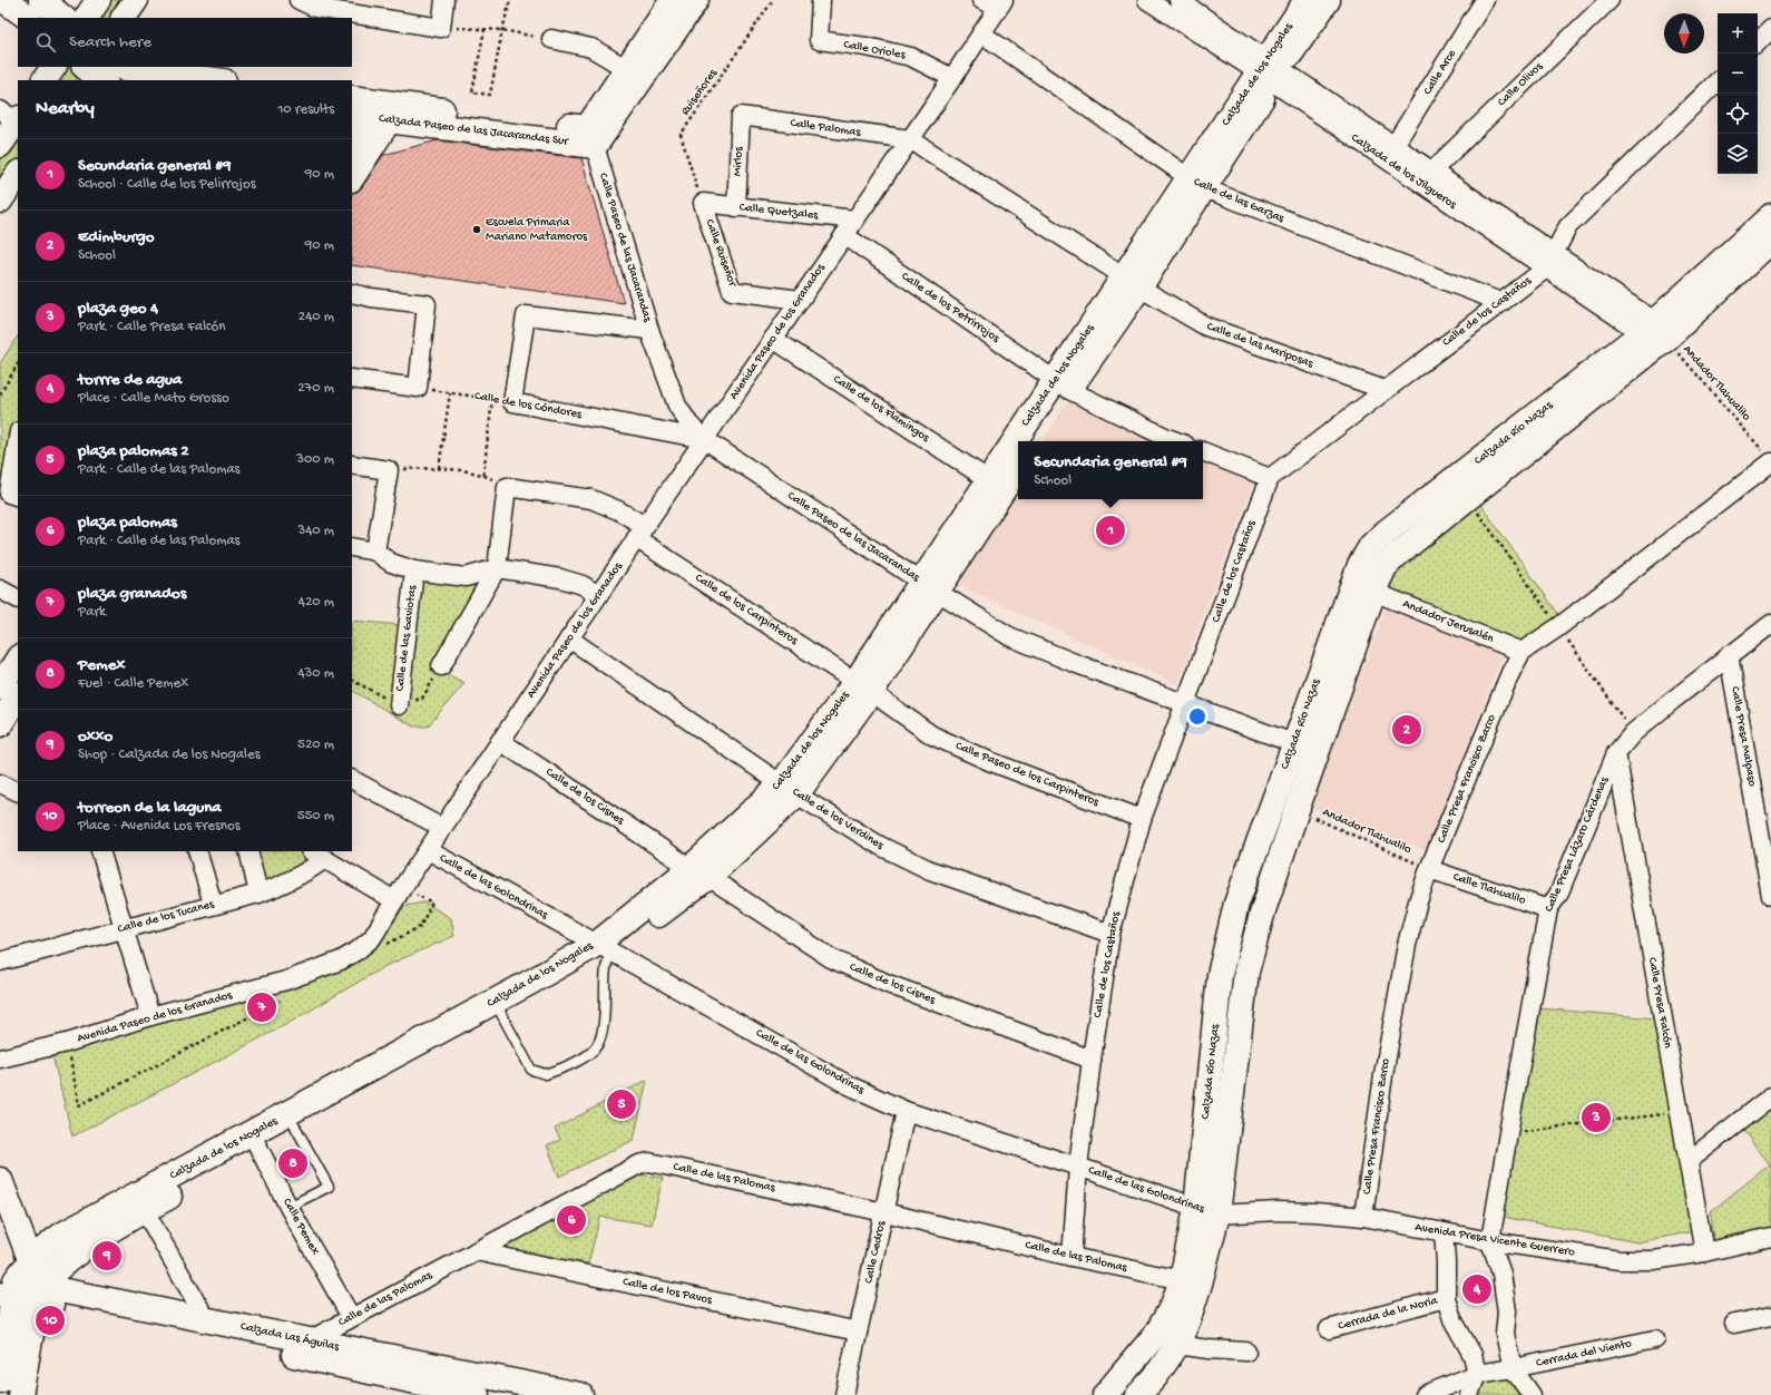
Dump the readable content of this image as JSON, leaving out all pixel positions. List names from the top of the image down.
{
  "streets": {
    "street": [
      "Calle Orioles",
      "Calle Arce",
      "Calzada de los Nogales",
      "Calle Olivos",
      "Calle Palomas",
      "Calzada Paseo de las Jacarandas Sur",
      "Mirlos",
      "Calzada de los Jilgueros",
      "Calle de las Garzas",
      "Calle Quetzales",
      "Calle Paseo de las Jacarandas",
      "Calle Ruiseñor",
      "Calle de los Petrirrojos",
      "Calle de los Castaños",
      "Avenida Paseo de los Granados",
      "Calle de las Mariposas",
      "Calle de los Cóndores",
      "Calle de los Flamingos",
      "Calzada Río Nazas",
      "Calle de los Carpinteros",
      "Andador Jerusalén",
      "Calle de las Gaviotas",
      "Calle Presa Malpaso",
      "Calle Paseo de los Carpinteros",
      "Calle Presa Francisco Zarco",
      "Calle de los Cisnes",
      "Calle de los Verdines",
      "Calle Presa Lázaro Cárdenas",
      "Calle de las Golondrinas",
      "Calle Tlahualilo",
      "Calle de los Tucanes",
      "Calle Presa Falcón",
      "Calle de las Palomas",
      "Calle Pemex",
      "Avenida Presa Vicente Guerrero",
      "Calle Cedros",
      "Calle de los Pavos",
      "Cerrada de la Noria",
      "Calzada Las Águilas",
      "Cerrada del Viento"
    ],
    "path": ["Ruiseñores", "Andador Tlahualilo"]
  },
  "crossings": [
    ["Calle Orioles", "Avenida Paseo de los Granados"],
    ["Calle Arce", "Calzada de los Jilgueros"],
    ["Calzada de los Nogales", "Calzada de los Jilgueros"],
    ["Calzada de los Nogales", "Calle de las Garzas"],
    ["Calzada de los Nogales", "Calle Paseo de las Jacarandas"],
    ["Calzada de los Nogales", "Calle de los Petrirrojos"],
    ["Calzada de los Nogales", "Calle de las Mariposas"],
    ["Calzada de los Nogales", "Calle de los Flamingos"],
    ["Calzada de los Nogales", "Calle de los Carpinteros"],
    ["Calzada de los Nogales", "Calle Paseo de los Carpinteros"],
    ["Calzada de los Nogales", "Calle de los Cisnes"],
    ["Calzada de los Nogales", "Calle de los Verdines"],
    ["Calzada de los Nogales", "Calle de las Golondrinas"],
    ["Calzada de los Nogales", "Calle Pemex"],
    ["Calzada de los Nogales", "Calzada Las Águilas"],
    ["Calle Olivos", "Calzada de los Jilgueros"],
    ["Ruiseñores", "Calle Quetzales"],
    ["Ruiseñores", "Calle Ruiseñor"],
    ["Calle Palomas", "Mirlos"],
    ["Calle Palomas", "Avenida Paseo de los Granados"],
    ["Calle Palomas", "Calle de las Mariposas"],
    ["Calzada Paseo de las Jacarandas Sur", "Calle Paseo de las Jacarandas"],
    ["Mirlos", "Calle Quetzales"],
    ["Calzada de los Jilgueros", "Calle de los Castaños"],
    ["Calzada de los Jilgueros", "Andador Tlahualilo"],
    ["Calzada de los Jilgueros", "Calzada Río Nazas"],
    ["Calle de las Garzas", "Calle de los Castaños"],
    ["Calle de las Garzas", "Avenida Paseo de los Granados"],
    ["Calle Quetzales", "Calle Ruiseñor"],
    ["Calle Quetzales", "Avenida Paseo de los Granados"],
    ["Calle Paseo de las Jacarandas", "Calle de los Castaños"],
    ["Calle Paseo de las Jacarandas", "Avenida Paseo de los Granados"],
    ["Calle Paseo de las Jacarandas", "Calle de los Cóndores"],
    ["Calle Paseo de las Jacarandas", "Calzada Río Nazas"],
    ["Calle Ruiseñor", "Avenida Paseo de los Granados"],
    ["Calle de los Petrirrojos", "Avenida Paseo de los Granados"],
    ["Calle de los Castaños", "Calle de las Mariposas"],
    ["Calle de los Castaños", "Calle Paseo de los Carpinteros"],
    ["Calle de los Castaños", "Calle de los Cisnes"],
    ["Calle de los Castaños", "Calle de los Verdines"],
    ["Calle de los Castaños", "Calle de las Golondrinas"],
    ["Calle de los Castaños", "Calle de las Palomas"],
    ["Avenida Paseo de los Granados", "Calle de las Mariposas"],
    ["Avenida Paseo de los Granados", "Calle de los Cóndores"],
    ["Avenida Paseo de los Granados", "Calle de los Flamingos"],
    ["Avenida Paseo de los Granados", "Calle de los Carpinteros"],
    ["Avenida Paseo de los Granados", "Calle de los Cisnes"],
    ["Avenida Paseo de los Granados", "Calle de los Verdines"],
    ["Avenida Paseo de los Granados", "Calle de las Golondrinas"],
    ["Andador Tlahualilo", "Calzada Río Nazas"],
    ["Andador Tlahualilo", "Calle Presa Francisco Zarco"],
    ["Andador Tlahualilo", "Calle Tlahualilo"],
    ["Calzada Río Nazas", "Andador Jerusalén"],
    ["Calzada Río Nazas", "Calle de las Golondrinas"],
    ["Calzada Río Nazas", "Calle de las Palomas"],
    ["Calzada Río Nazas", "Avenida Presa Vicente Guerrero"],
    ["Calle de los Carpinteros", "Calle de las Gaviotas"],
    ["Calle de los Carpinteros", "Calle Paseo de los Carpinteros"],
    ["Andador Jerusalén", "Calle Presa Francisco Zarco"],
    ["Calle Presa Malpaso", "Calle Presa Lázaro Cárdenas"],
    ["Calle Presa Francisco Zarco", "Calle Tlahualilo"],
    ["Calle Presa Francisco Zarco", "Avenida Presa Vicente Guerrero"],
    ["Calle Presa Lázaro Cárdenas", "Calle Tlahualilo"],
    ["Calle Presa Lázaro Cárdenas", "Calle Presa Falcón"],
    ["Calle Presa Lázaro Cárdenas", "Avenida Presa Vicente Guerrero"],
    ["Calle de las Golondrinas", "Avenida Presa Vicente Guerrero"],
    ["Calle de las Golondrinas", "Calle Cedros"],
    ["Calle Presa Falcón", "Avenida Presa Vicente Guerrero"],
    ["Calle de las Palomas", "Calle Pemex"],
    ["Calle de las Palomas", "Calle Cedros"],
    ["Calle de las Palomas", "Calle de los Pavos"],
    ["Calle de las Palomas", "Calzada Las Águilas"],
    ["Calle Cedros", "Calle de los Pavos"]
  ],
  "places": ["Escuela Primaria Mariano Matamoros"],
  "north": "bottom",
  "page": {
    "map_buttons": ["+", "−"],
    "search": "Search here",
    "heading": ["Nearby", "10 results"],
    "list": [
      {
        "mark": "1",
        "name": "Secundaria general #9",
        "note": "School · Calle de los Pelirrojos",
        "value": "90 m"
      },
      {
        "mark": "2",
        "name": "Edimburgo",
        "note": "School",
        "value": "90 m"
      },
      {
        "mark": "3",
        "name": "plaza geo 4",
        "note": "Park · Calle Presa Falcón",
        "value": "240 m"
      },
      {
        "mark": "4",
        "name": "torrre de agua",
        "note": "Place · Calle Mato Grosso",
        "value": "270 m"
      },
      {
        "mark": "5",
        "name": "plaza palomas 2",
        "note": "Park · Calle de las Palomas",
        "value": "300 m"
      },
      {
        "mark": "6",
        "name": "plaza palomas",
        "note": "Park · Calle de las Palomas",
        "value": "340 m"
      },
      {
        "mark": "7",
        "name": "plaza granados",
        "note": "Park",
        "value": "420 m"
      },
      {
        "mark": "8",
        "name": "Pemex",
        "note": "Fuel · Calle Pemex",
        "value": "430 m"
      },
      {
        "mark": "9",
        "name": "oxxo",
        "note": "Shop · Calzada de los Nogales",
        "value": "520 m"
      },
      {
        "mark": "10",
        "name": "torreon de la laguna",
        "note": "Place · Avenida Los Fresnos",
        "value": "550 m"
      }
    ],
    "popup": ["Secundaria general #9", "School"],
    "pins": [
      "1",
      "2",
      "7",
      "5",
      "3",
      "8",
      "6",
      "9",
      "4",
      "10"
    ]
  }
}
